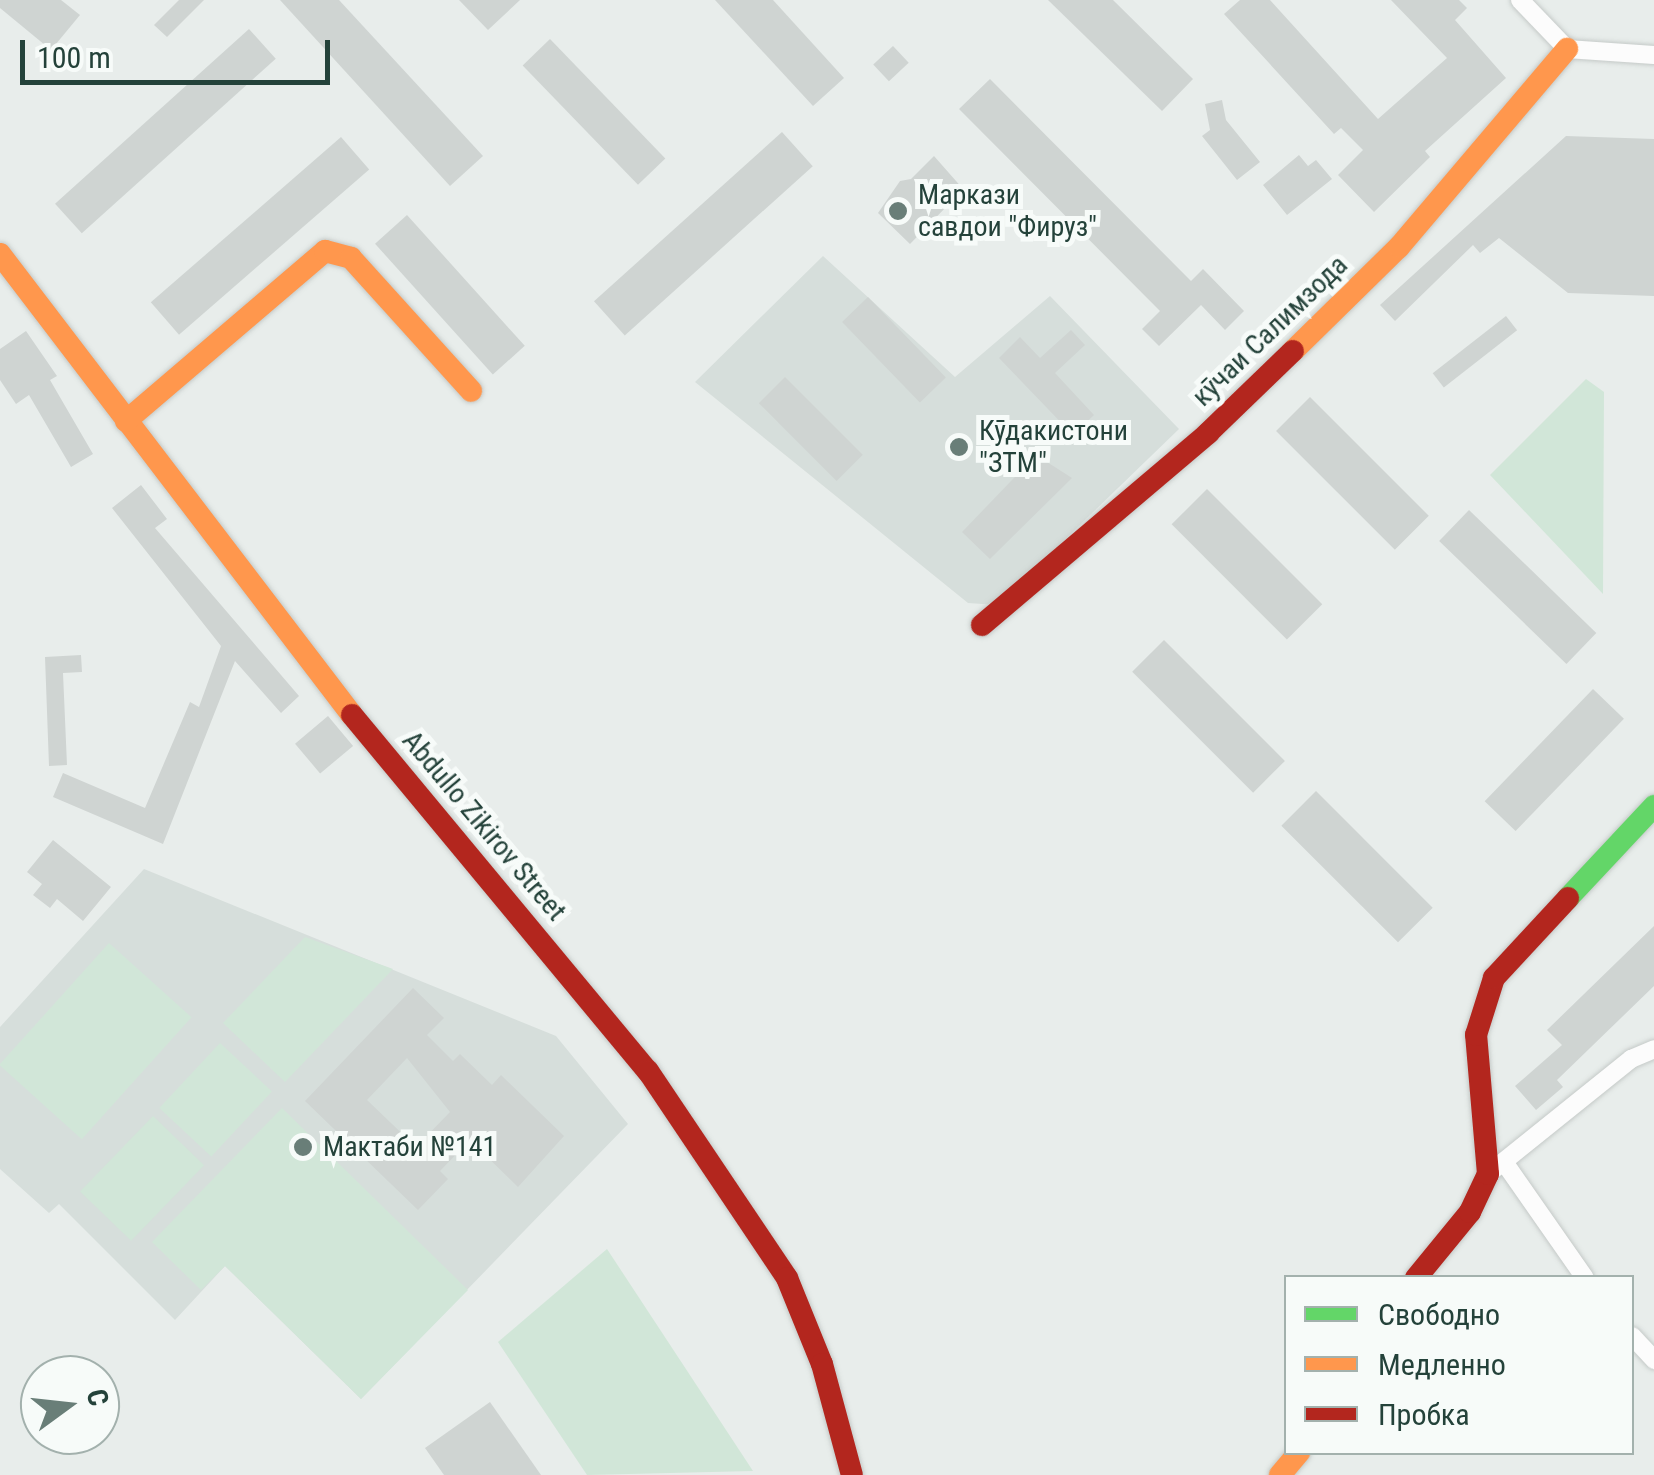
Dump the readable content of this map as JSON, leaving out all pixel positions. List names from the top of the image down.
{
  "streets": {
    "street": ["кӯчаи Салимзода", "Abdullo Zikirov Street"]
  },
  "places": ["Маркази савдои \"Фируз\"", "Кӯдакистони \"ЗТМ\"", "Мактаби №141"],
  "legend": ["Свободно", "Медленно", "Пробка"],
  "scale_bar": "100 m",
  "north": "right"
}
